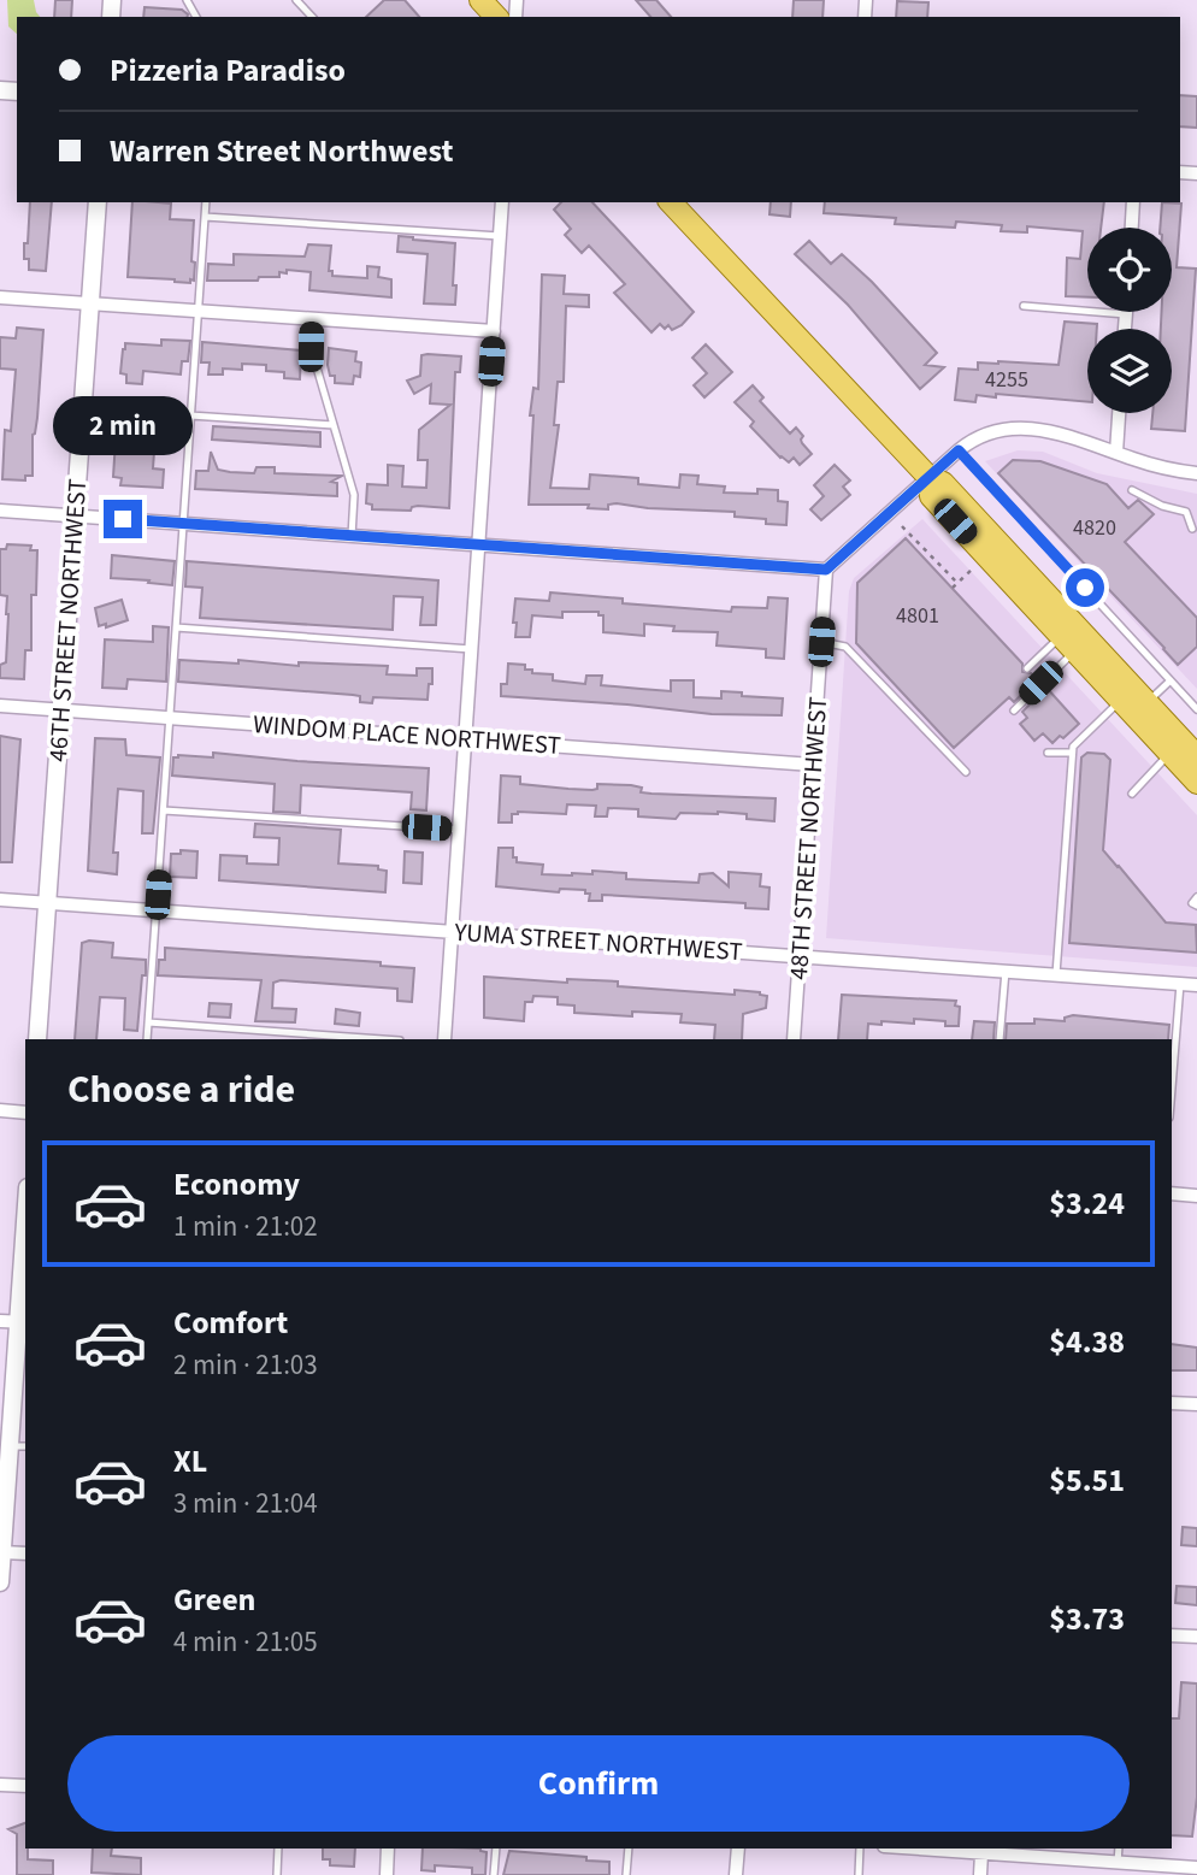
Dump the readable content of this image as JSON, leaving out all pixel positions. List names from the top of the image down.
{
  "streets": {
    "street": [
      "46TH STREET NORTHWEST",
      "WINDOM PLACE NORTHWEST",
      "48TH STREET NORTHWEST",
      "YUMA STREET NORTHWEST"
    ]
  },
  "crossings": [
    ["46TH STREET NORTHWEST", "WINDOM PLACE NORTHWEST"],
    ["46TH STREET NORTHWEST", "YUMA STREET NORTHWEST"],
    ["WINDOM PLACE NORTHWEST", "48TH STREET NORTHWEST"],
    ["48TH STREET NORTHWEST", "YUMA STREET NORTHWEST"]
  ],
  "house_numbers": ["4255", "4820", "4801"],
  "page": {
    "banner": ["Pizzeria Paradiso", "Warren Street Northwest"],
    "bubble": "2 min",
    "heading": "Choose a ride",
    "list": [
      {
        "name": "Economy",
        "note": "1 min · 21:02",
        "value": "$3.24"
      },
      {
        "name": "Comfort",
        "note": "2 min · 21:03",
        "value": "$4.38"
      },
      {
        "name": "XL",
        "note": "3 min · 21:04",
        "value": "$5.51"
      },
      {
        "name": "Green",
        "note": "4 min · 21:05",
        "value": "$3.73"
      }
    ],
    "buttons": "Confirm"
  }
}
